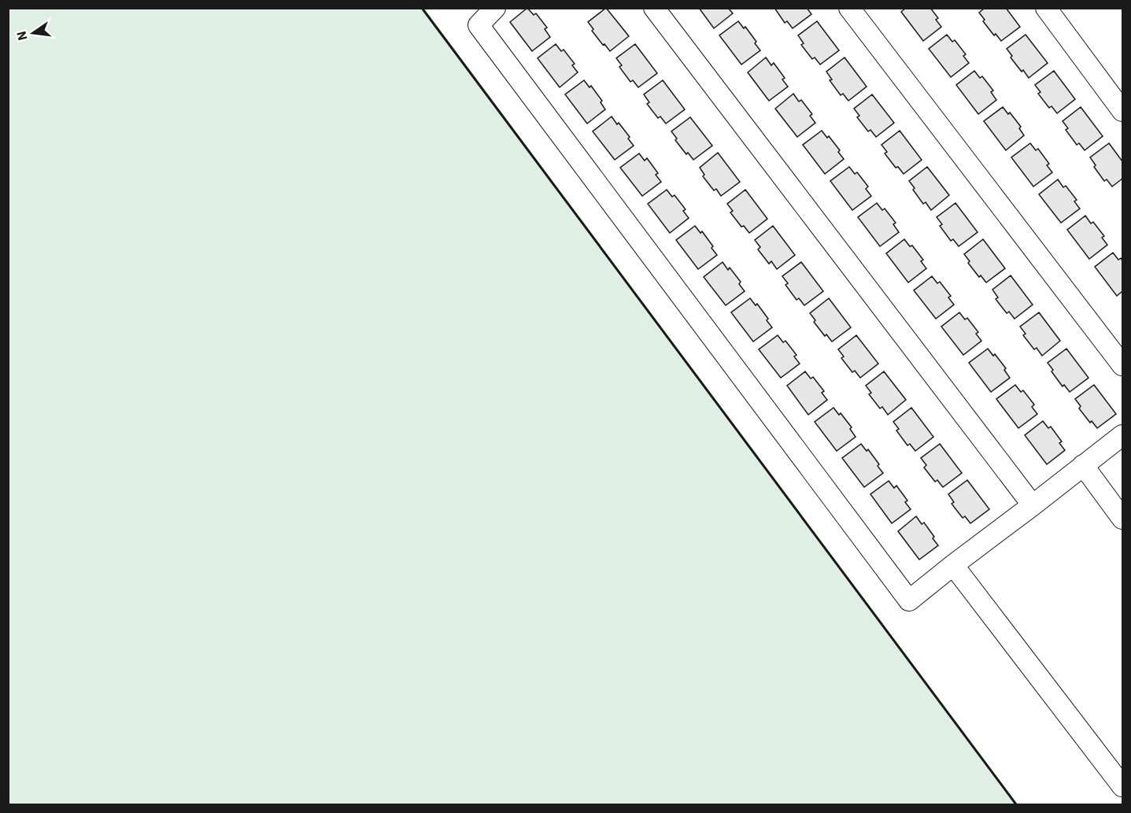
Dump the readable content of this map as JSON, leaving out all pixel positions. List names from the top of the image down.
{
  "north": "left"
}
